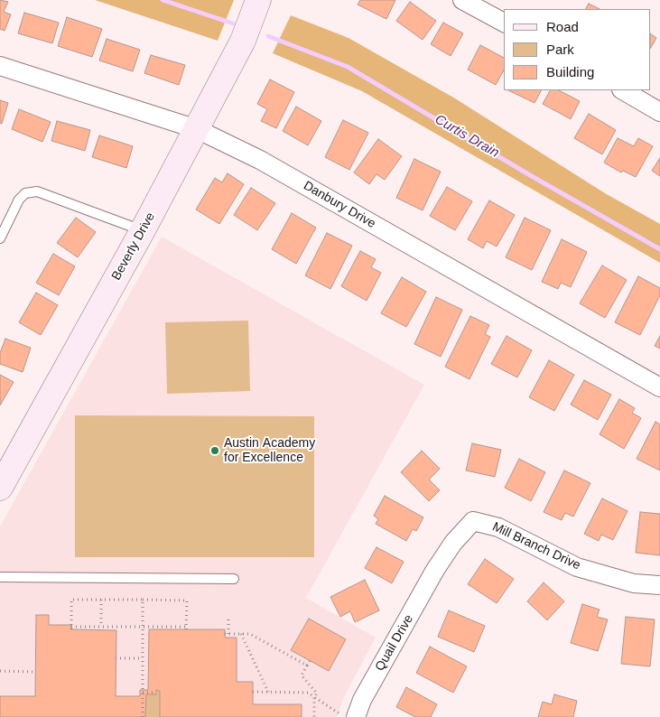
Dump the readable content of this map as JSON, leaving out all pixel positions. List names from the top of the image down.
{
  "streets": {
    "street": [
      "Danbury Drive",
      "Beverly Drive",
      "Mill Branch Drive",
      "Quail Drive"
    ]
  },
  "crossings": [
    ["Danbury Drive", "Beverly Drive"],
    ["Mill Branch Drive", "Quail Drive"]
  ],
  "water": ["Curtis Drain"],
  "places": ["Austin Academy for Excellence"],
  "legend": ["Road", "Park", "Building"]
}
